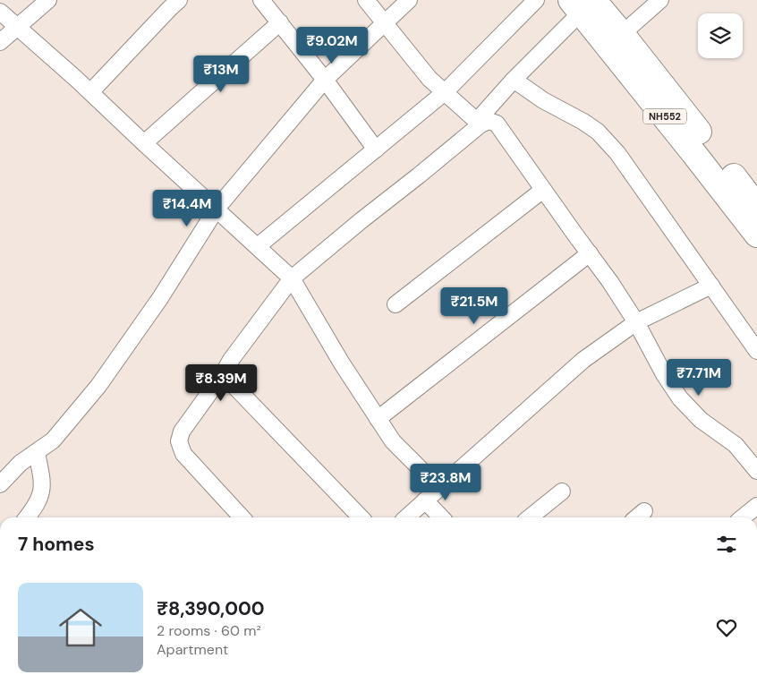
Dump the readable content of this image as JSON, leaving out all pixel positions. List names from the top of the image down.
{
  "streets": {
    "highway": ["NH552"]
  },
  "page": {
    "price": [
      "₹9.02M",
      "₹13M",
      "₹14.4M",
      "₹21.5M",
      "₹7.71M",
      "₹8.39M",
      "₹23.8M"
    ],
    "heading": "7 homes",
    "list": [
      {
        "name": "₹8,390,000",
        "note": "2 rooms · 60 m² · Apartment"
      }
    ]
  }
}
